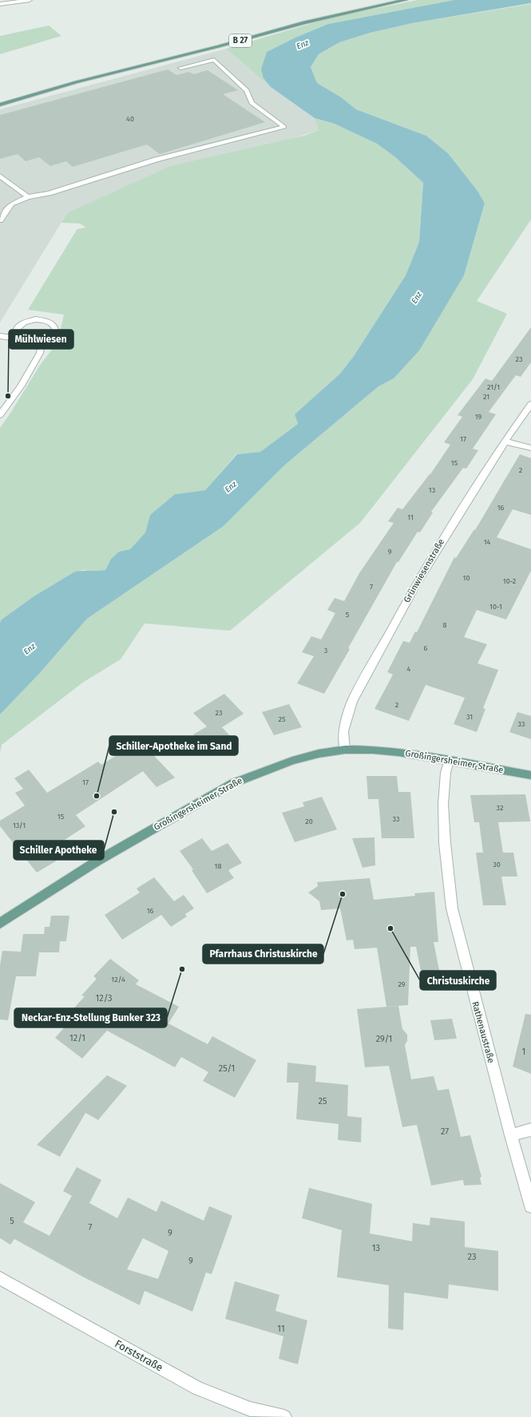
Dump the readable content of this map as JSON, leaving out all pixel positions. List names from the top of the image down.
{
  "streets": {
    "main road": ["B 27", "Großingersheimer Straße"],
    "street": ["Grünwiesenstraße", "Rathenaustraße", "Forststraße"]
  },
  "crossings": [
    ["Grünwiesenstraße", "Großingersheimer Straße"],
    ["Großingersheimer Straße", "Rathenaustraße"]
  ],
  "water": ["Enz"],
  "places": [
    "Mühlwiesen",
    "Schiller-Apotheke im Sand",
    "Schiller Apotheke",
    "Pfarrhaus Christuskirche",
    "Christuskirche",
    "Neckar-Enz-Stellung Bunker 323"
  ],
  "house_numbers": [
    "40",
    "23",
    "21/1",
    "21",
    "19",
    "17",
    "15",
    "2",
    "13",
    "16",
    "11",
    "14",
    "9",
    "10",
    "10-2",
    "7",
    "10-1",
    "5",
    "8",
    "6",
    "3",
    "4",
    "2",
    "23",
    "31",
    "25",
    "33",
    "17",
    "32",
    "15",
    "33",
    "20",
    "13/1",
    "30",
    "18",
    "16",
    "12/4",
    "29",
    "12/3",
    "12/1",
    "29/1",
    "1",
    "25/1",
    "25",
    "27",
    "5",
    "7",
    "9",
    "13",
    "23",
    "9",
    "11"
  ]
}
